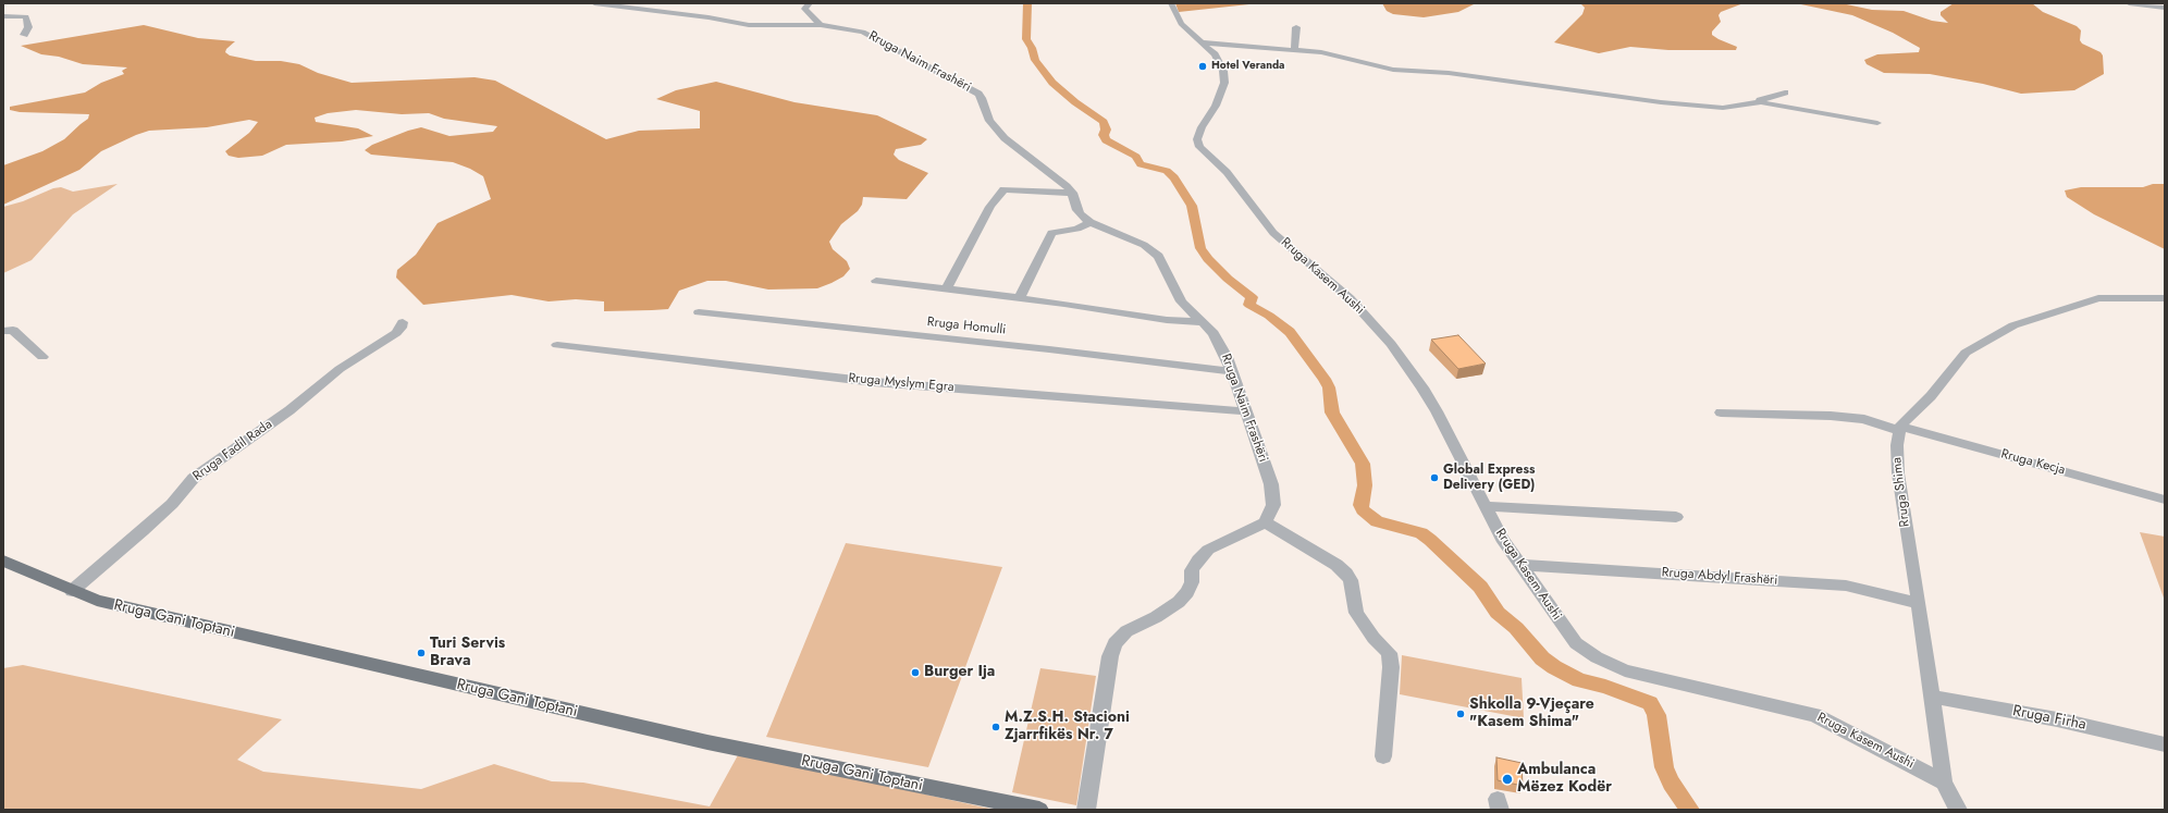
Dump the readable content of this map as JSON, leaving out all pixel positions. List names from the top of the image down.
{
  "streets": {
    "main road": ["Rruga Gani Toptani"],
    "street": [
      "Rruga Naim Frashëri",
      "Rruga Kasem Aushi",
      "Rruga Homulli",
      "Rruga Myslym Egra",
      "Rruga Fadil Rada",
      "Rruga Kecja",
      "Rruga Shima",
      "Rruga Abdyl Frashëri",
      "Rruga Firha"
    ]
  },
  "crossings": [
    ["Rruga Naim Frashëri", "Rruga Homulli"],
    ["Rruga Naim Frashëri", "Rruga Myslym Egra"],
    ["Rruga Kasem Aushi", "Rruga Shima"],
    ["Rruga Kasem Aushi", "Rruga Abdyl Frashëri"],
    ["Rruga Fadil Rada", "Rruga Gani Toptani"],
    ["Rruga Kecja", "Rruga Shima"],
    ["Rruga Shima", "Rruga Abdyl Frashëri"],
    ["Rruga Shima", "Rruga Firha"]
  ],
  "places": [
    "Hotel Veranda",
    "Global Express Delivery (GED)",
    "Turi Servis Brava",
    "Burger Ija",
    "Shkolla 9-Vjeçare \"Kasem Shima\"",
    "M.Z.S.H. Stacioni Zjarrfikës Nr. 7",
    "Ambulanca Mëzez Kodër"
  ]
}
